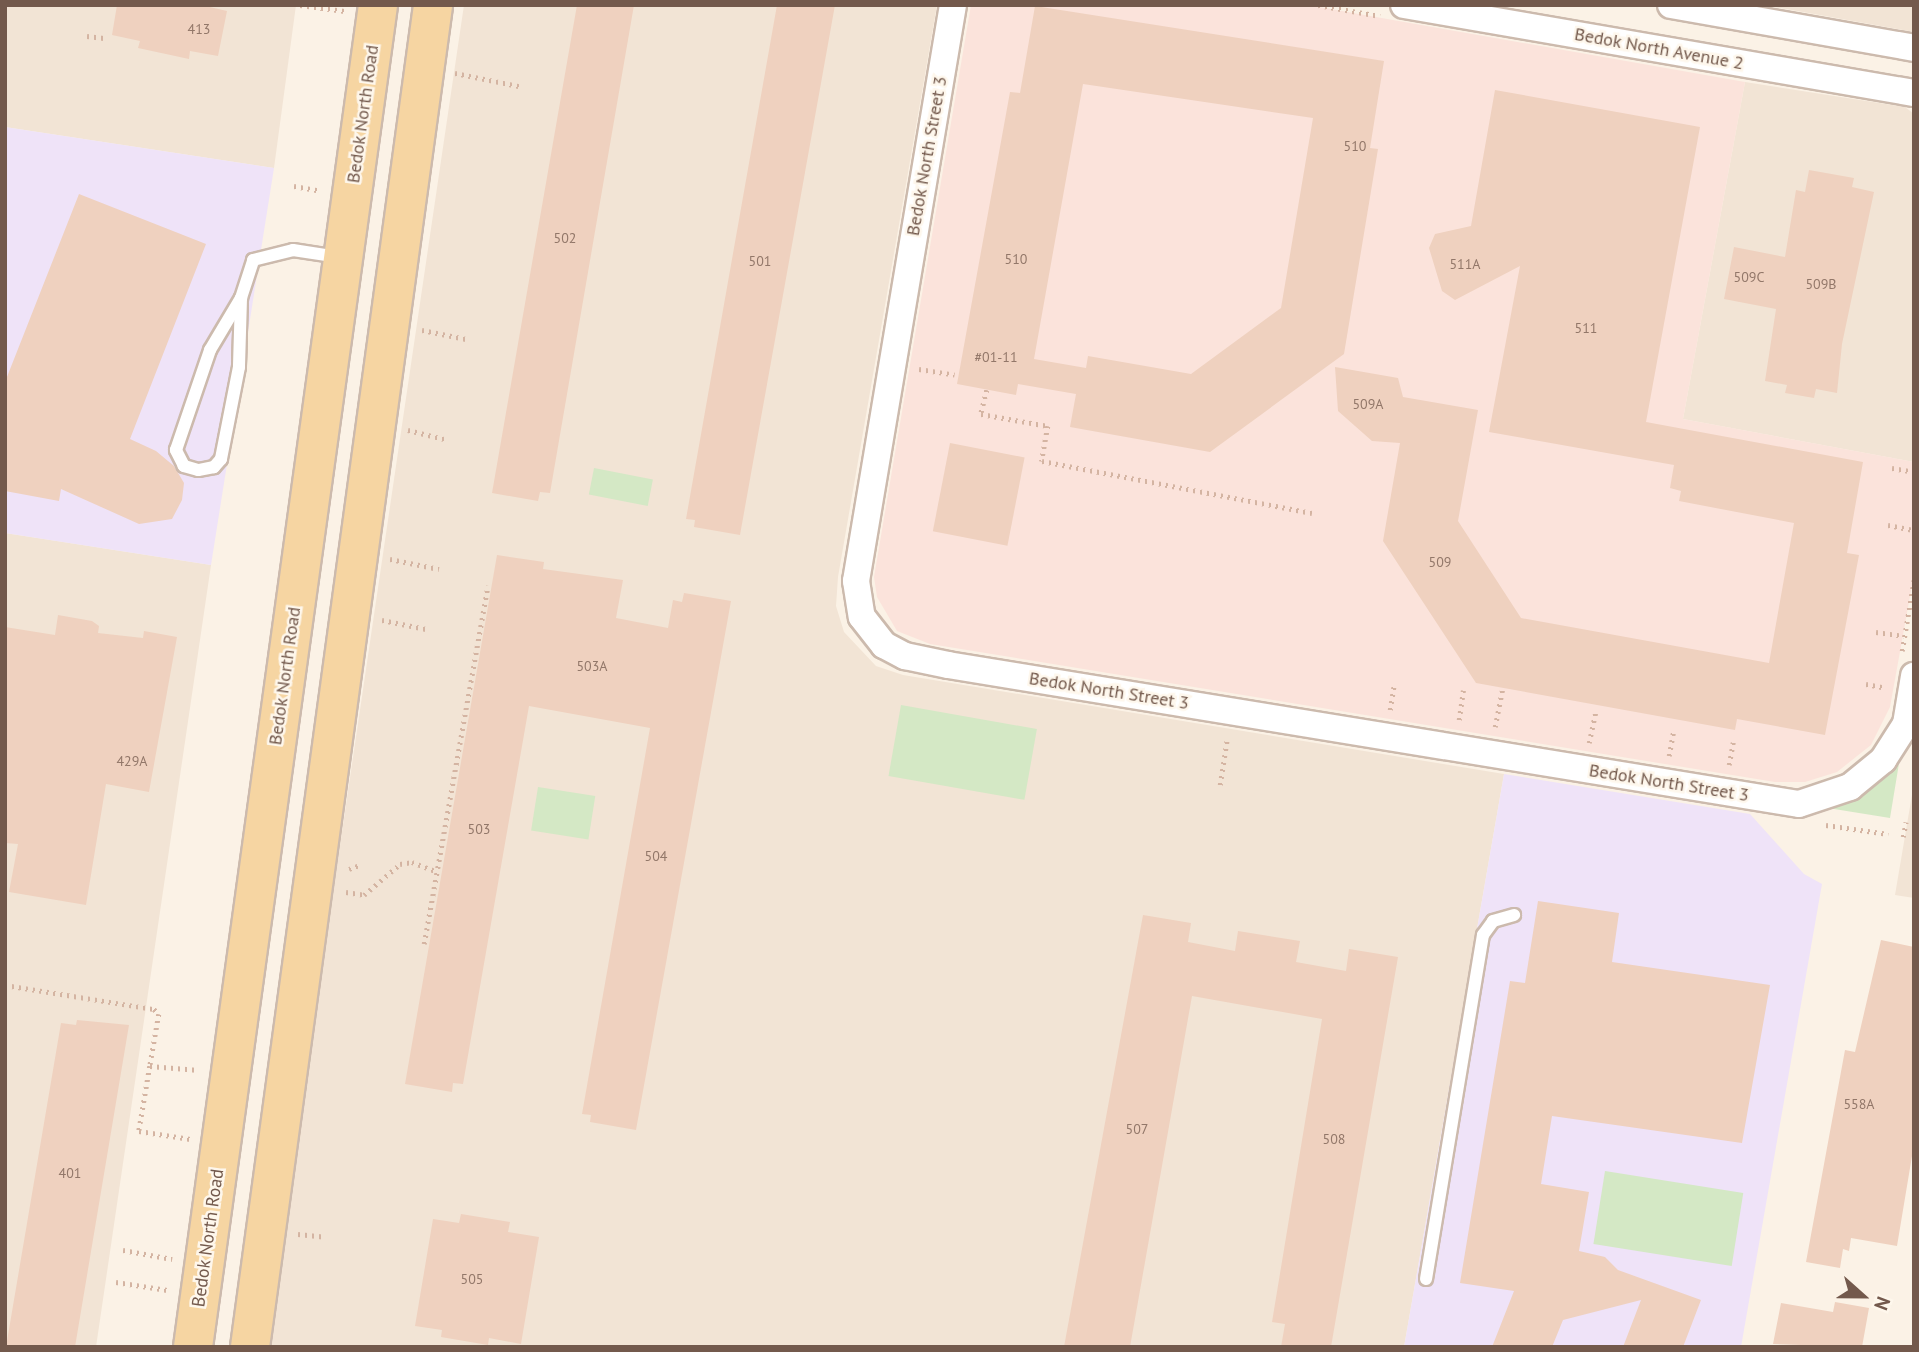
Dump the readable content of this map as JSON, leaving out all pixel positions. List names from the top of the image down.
{
  "streets": {
    "main road": ["Bedok North Road"],
    "street": ["Bedok North Avenue 2", "Bedok North Street 3"]
  },
  "house_numbers": [
    "413",
    "510",
    "502",
    "510",
    "501",
    "511A",
    "509C",
    "509B",
    "511",
    "#01-11",
    "509A",
    "509",
    "503A",
    "429A",
    "503",
    "504",
    "558A",
    "507",
    "508",
    "401",
    "505"
  ],
  "north": "right"
}
